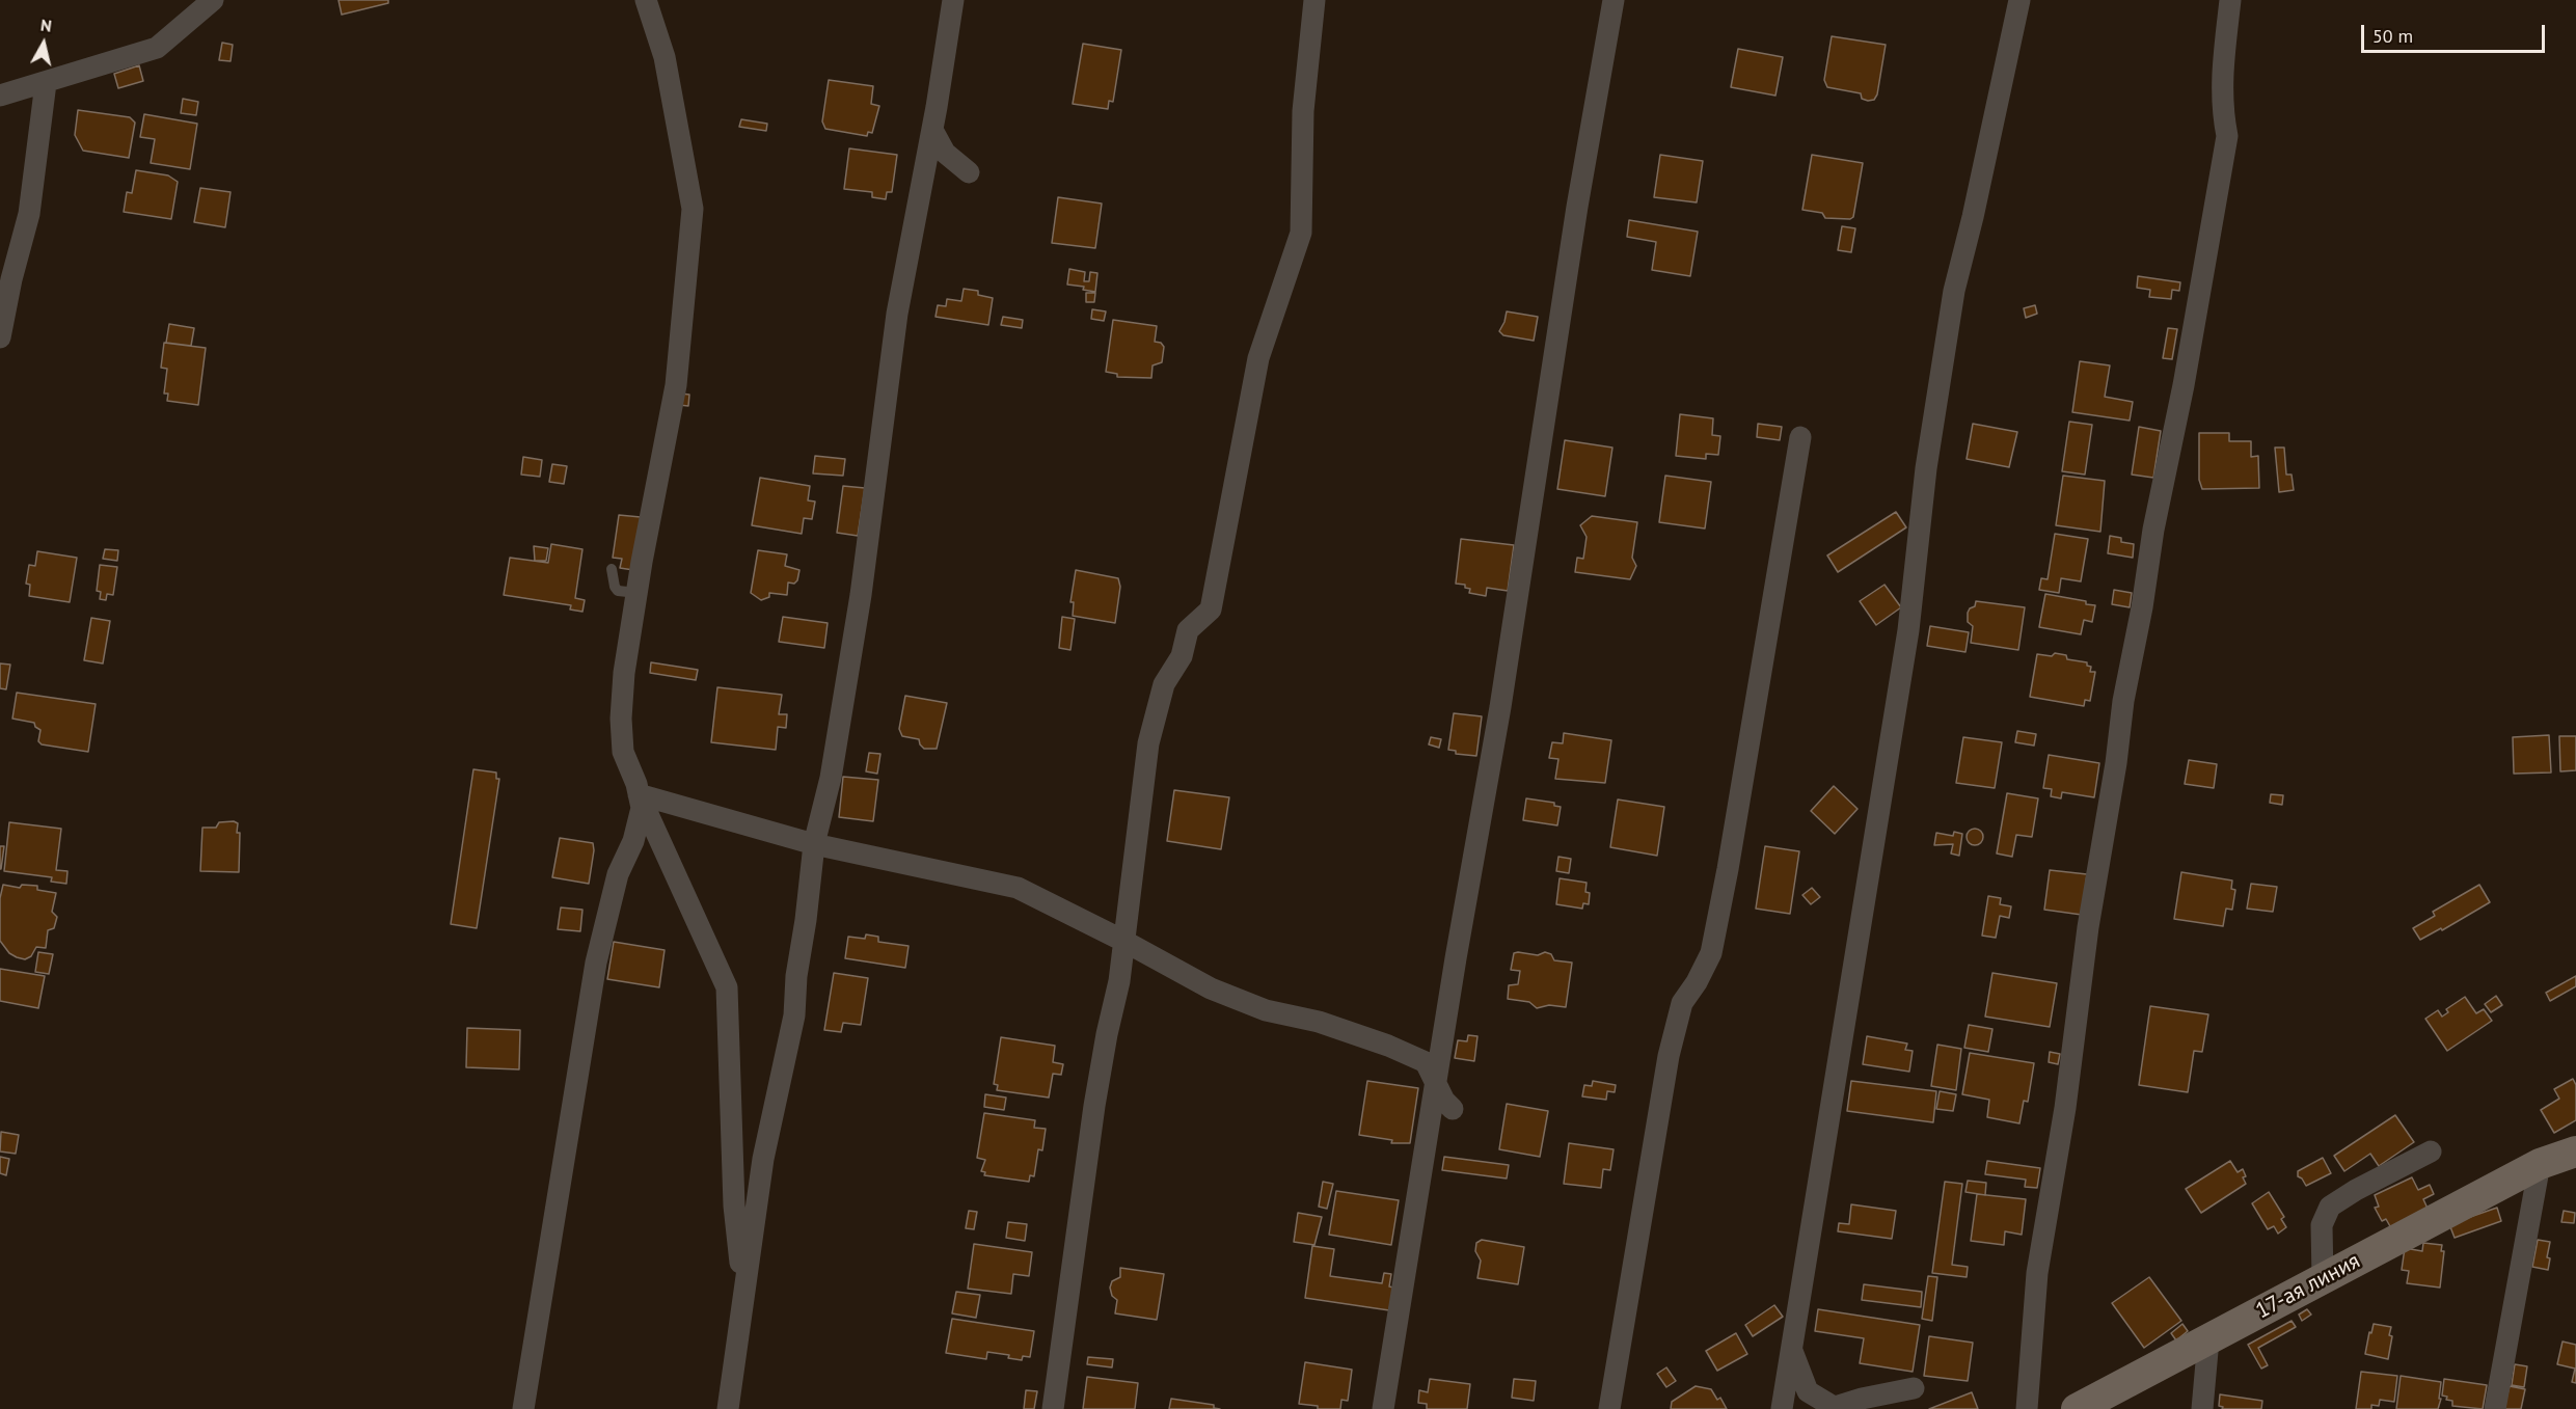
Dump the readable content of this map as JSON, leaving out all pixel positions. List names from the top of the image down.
{
  "streets": {
    "street": ["17-ая линия"]
  },
  "scale_bar": "50 m",
  "north": "top"
}
